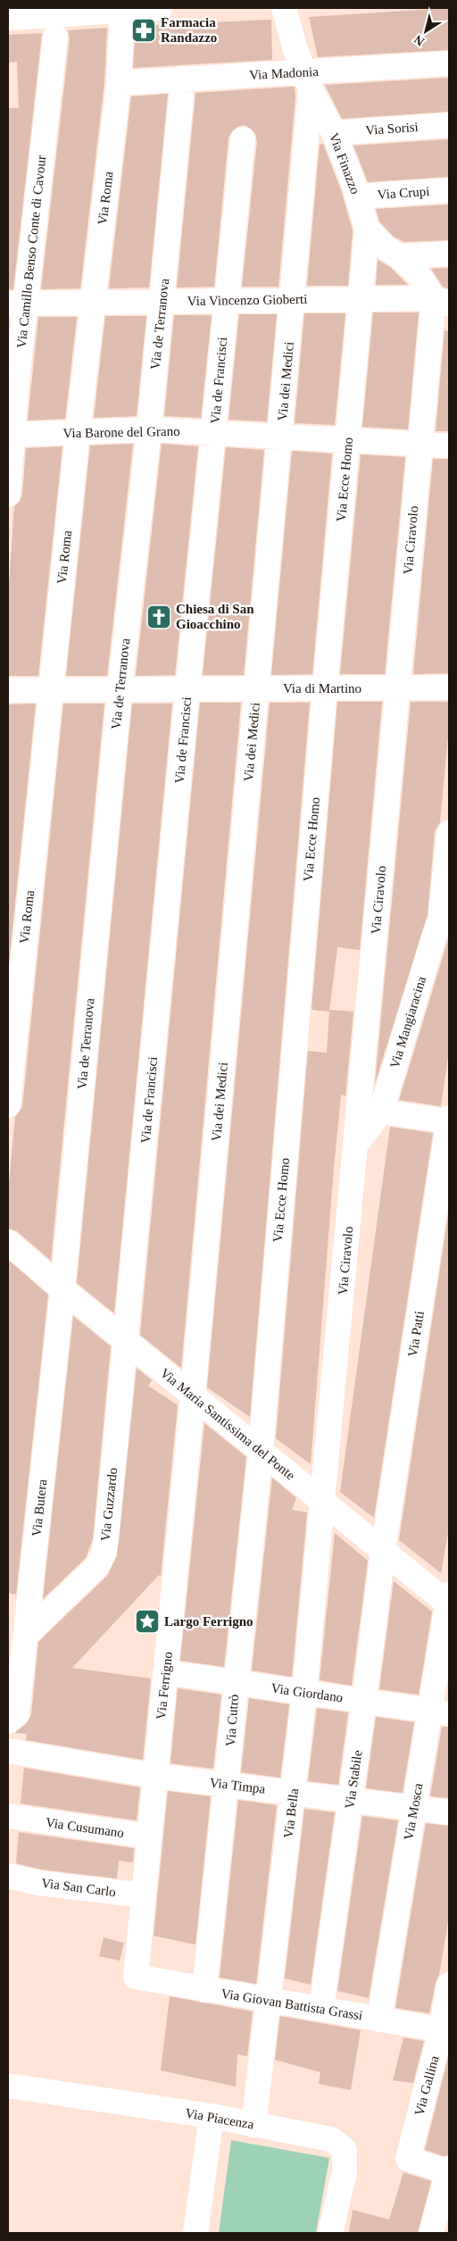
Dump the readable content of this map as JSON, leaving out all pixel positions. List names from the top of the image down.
{
  "streets": {
    "street": [
      "Via Madonia",
      "Via Sorisi",
      "Via Finazzo",
      "Via Crupi",
      "Via Roma",
      "Via Camillo Benso Conte di Cavour",
      "Via Vincenzo Gioberti",
      "Via de Terranova",
      "Via de Francisci",
      "Via dei Medici",
      "Via Barone del Grano",
      "Via Ecce Homo",
      "Via Ciravolo",
      "Via di Martino",
      "Via Mangiaracina",
      "Via Patti",
      "Via Maria Santissima del Ponte",
      "Via Guzzardo",
      "Via Butera",
      "Via Ferrigno",
      "Via Giordano",
      "Via Cutrò",
      "Via Stabile",
      "Via Timpa",
      "Via Mosca",
      "Via Bella",
      "Via Cusumano",
      "Via San Carlo",
      "Via Giovan Battista Grassi",
      "Via Gallina",
      "Via Piacenza"
    ]
  },
  "crossings": [
    ["Via Madonia", "Via Finazzo"],
    ["Via Madonia", "Via Roma"],
    ["Via Madonia", "Via de Terranova"],
    ["Via Madonia", "Via dei Medici"],
    ["Via Sorisi", "Via Finazzo"],
    ["Via Finazzo", "Via Crupi"],
    ["Via Finazzo", "Via Vincenzo Gioberti"],
    ["Via Finazzo", "Via dei Medici"],
    ["Via Finazzo", "Via Ecce Homo"],
    ["Via Finazzo", "Via Ciravolo"],
    ["Via Roma", "Via Vincenzo Gioberti"],
    ["Via Roma", "Via Barone del Grano"],
    ["Via Roma", "Via di Martino"],
    ["Via Camillo Benso Conte di Cavour", "Via Vincenzo Gioberti"],
    ["Via Camillo Benso Conte di Cavour", "Via Barone del Grano"],
    ["Via Vincenzo Gioberti", "Via de Terranova"],
    ["Via Vincenzo Gioberti", "Via de Francisci"],
    ["Via Vincenzo Gioberti", "Via dei Medici"],
    ["Via Vincenzo Gioberti", "Via Ecce Homo"],
    ["Via Vincenzo Gioberti", "Via Ciravolo"],
    ["Via de Terranova", "Via Barone del Grano"],
    ["Via de Terranova", "Via di Martino"],
    ["Via de Terranova", "Via Maria Santissima del Ponte"],
    ["Via de Terranova", "Via Butera"],
    ["Via de Francisci", "Via Barone del Grano"],
    ["Via de Francisci", "Via di Martino"],
    ["Via de Francisci", "Via Maria Santissima del Ponte"],
    ["Via de Francisci", "Via Guzzardo"],
    ["Via dei Medici", "Via Barone del Grano"],
    ["Via dei Medici", "Via di Martino"],
    ["Via dei Medici", "Via Maria Santissima del Ponte"],
    ["Via dei Medici", "Via Ferrigno"],
    ["Via Barone del Grano", "Via Ecce Homo"],
    ["Via Barone del Grano", "Via Ciravolo"],
    ["Via Ecce Homo", "Via di Martino"],
    ["Via Ecce Homo", "Via Maria Santissima del Ponte"],
    ["Via Ecce Homo", "Via Cutrò"],
    ["Via Ciravolo", "Via di Martino"],
    ["Via Ciravolo", "Via Mangiaracina"],
    ["Via Ciravolo", "Via Maria Santissima del Ponte"],
    ["Via Ciravolo", "Via Bella"],
    ["Via Patti", "Via Maria Santissima del Ponte"],
    ["Via Patti", "Via Stabile"],
    ["Via Maria Santissima del Ponte", "Via Guzzardo"],
    ["Via Maria Santissima del Ponte", "Via Butera"],
    ["Via Maria Santissima del Ponte", "Via Ferrigno"],
    ["Via Maria Santissima del Ponte", "Via Cutrò"],
    ["Via Maria Santissima del Ponte", "Via Stabile"],
    ["Via Maria Santissima del Ponte", "Via Mosca"],
    ["Via Maria Santissima del Ponte", "Via Bella"],
    ["Via Guzzardo", "Via Butera"],
    ["Via Ferrigno", "Via Giordano"],
    ["Via Ferrigno", "Via Timpa"],
    ["Via Ferrigno", "Via Cusumano"],
    ["Via Ferrigno", "Via San Carlo"],
    ["Via Ferrigno", "Via Giovan Battista Grassi"],
    ["Via Giordano", "Via Cutrò"],
    ["Via Giordano", "Via Stabile"],
    ["Via Giordano", "Via Mosca"],
    ["Via Giordano", "Via Bella"],
    ["Via Cutrò", "Via Timpa"],
    ["Via Cutrò", "Via Giovan Battista Grassi"],
    ["Via Stabile", "Via Timpa"],
    ["Via Stabile", "Via Giovan Battista Grassi"],
    ["Via Timpa", "Via Mosca"],
    ["Via Timpa", "Via Bella"],
    ["Via Mosca", "Via Giovan Battista Grassi"],
    ["Via Bella", "Via Giovan Battista Grassi"],
    ["Via Bella", "Via Piacenza"],
    ["Via Giovan Battista Grassi", "Via Gallina"]
  ],
  "places": {
    "pharmacy": ["Farmacia Randazzo"],
    "church": ["Chiesa di San Gioacchino"],
    "place": ["Largo Ferrigno"]
  },
  "north": "bottom left"
}
